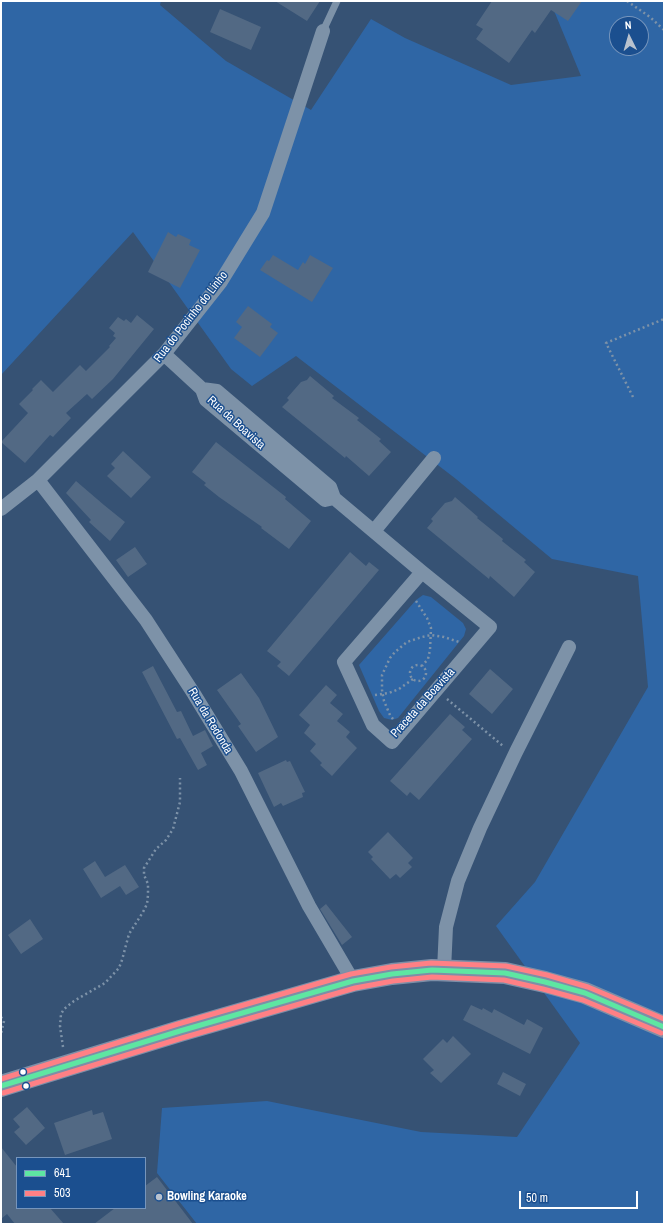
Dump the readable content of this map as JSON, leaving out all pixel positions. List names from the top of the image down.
{
  "streets": {
    "street": [
      "Rua do Pocinho do Linho",
      "Rua da Boavista",
      "Praceta da Boavista",
      "Rua da Redonda"
    ]
  },
  "crossings": [
    ["Rua do Pocinho do Linho", "Rua da Boavista"],
    ["Rua do Pocinho do Linho", "Rua da Redonda"],
    ["Rua da Boavista", "Praceta da Boavista"]
  ],
  "places": ["Bowling Karaoke"],
  "lines": ["transit line 641", "transit line 503"],
  "legend": ["641", "503"],
  "scale_bar": "50 m",
  "north": "top"
}
